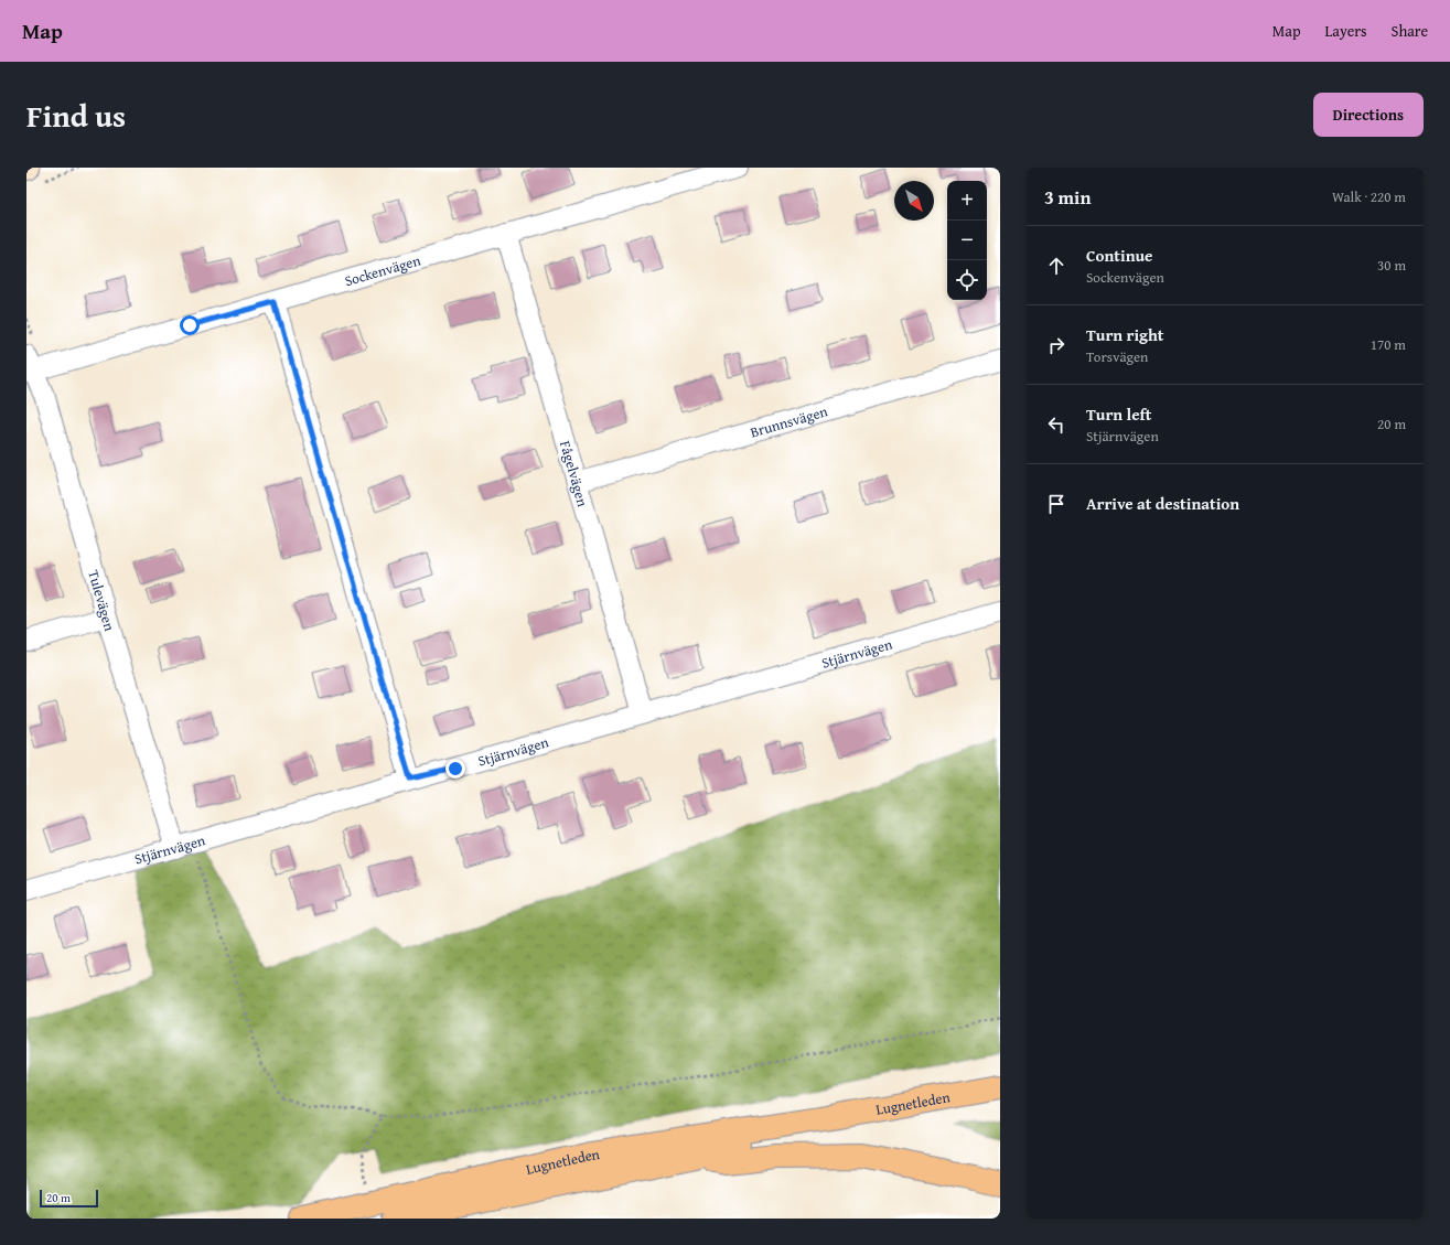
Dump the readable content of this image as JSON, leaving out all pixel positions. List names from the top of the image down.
{
  "streets": {
    "highway": ["Lugnetleden"],
    "street": [
      "Sockenvägen",
      "Brunnsvägen",
      "Fågelvägen",
      "Tulevägen",
      "Stjärnvägen"
    ]
  },
  "crossings": [
    ["Sockenvägen", "Fågelvägen"],
    ["Sockenvägen", "Tulevägen"],
    ["Brunnsvägen", "Fågelvägen"],
    ["Fågelvägen", "Stjärnvägen"],
    ["Tulevägen", "Stjärnvägen"]
  ],
  "scale_bar": "20 m",
  "north": "bottom right",
  "page": {
    "header": "Map",
    "nav": ["Map", "Layers", "Share"],
    "title": "Find us",
    "buttons": "Directions",
    "heading": ["3 min", "Walk · 220 m"],
    "map_buttons": ["+", "−"],
    "list": [
      ["Continue", "Sockenvägen", "30 m"],
      ["Turn right", "Torsvägen", "170 m"],
      ["Turn left", "Stjärnvägen", "20 m"],
      "Arrive at destination"
    ],
    "scale": "20 m"
  }
}
